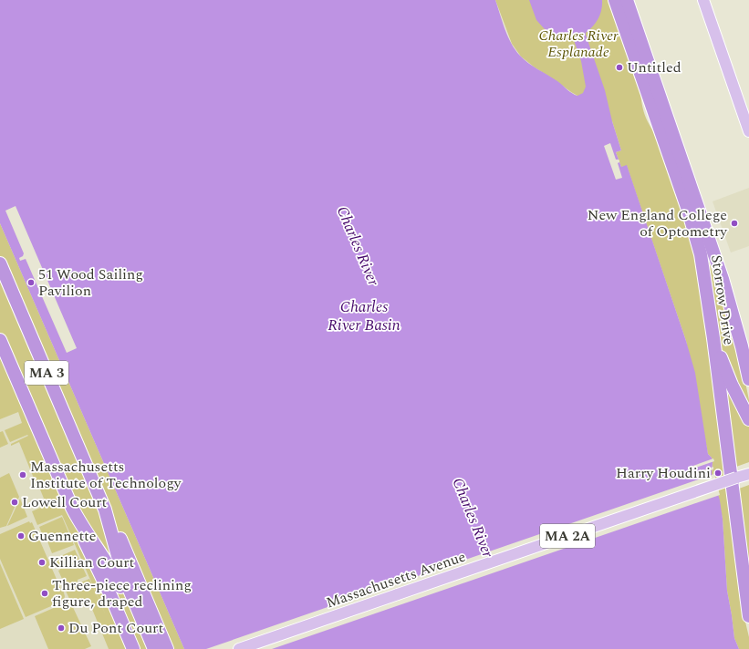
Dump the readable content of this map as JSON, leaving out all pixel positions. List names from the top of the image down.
{
  "streets": {
    "highway": ["Storrow Drive", "MA 3"],
    "main road": ["MA 2A", "Massachusetts Avenue"]
  },
  "water": ["Charles River", "Charles River Basin"],
  "parks": ["Charles River Esplanade"],
  "places": [
    "Untitled",
    "New England College of Optometry",
    "51 Wood Sailing Pavilion",
    "Harry Houdini",
    "Massachusetts Institute of Technology",
    "Lowell Court",
    "Guennette",
    "Killian Court",
    "Three-piece reclining figure, draped",
    "Du Pont Court"
  ]
}
